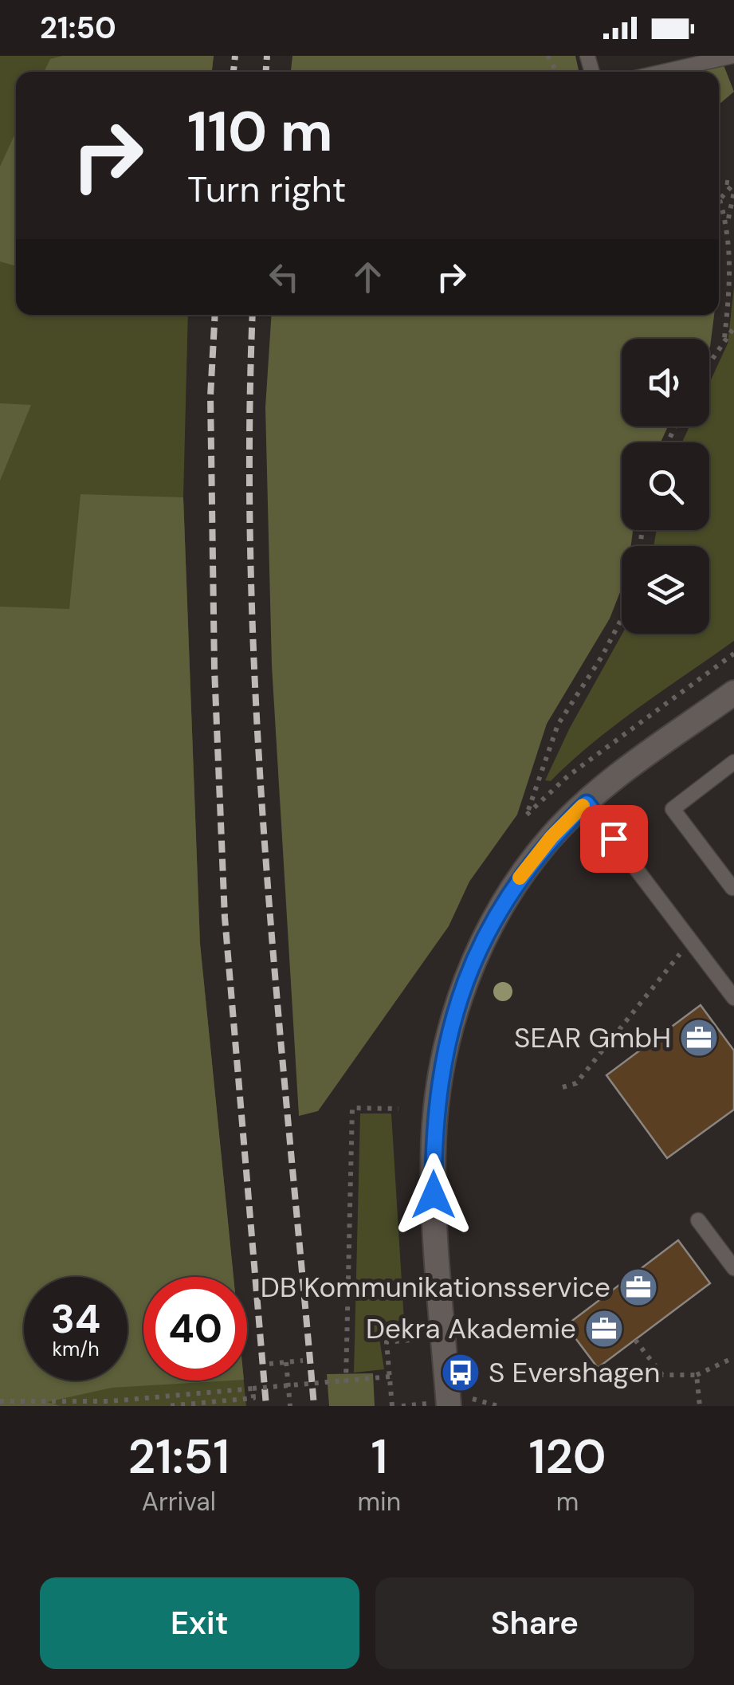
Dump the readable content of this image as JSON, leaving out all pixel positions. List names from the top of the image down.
{
  "places": {
    "office": ["SEAR GmbH", "DB Kommunikationsservice", "Dekra Akademie"],
    "bus stop": ["S Evershagen"]
  },
  "page": {
    "status": "21:50",
    "turn": ["110 m", "Turn right"],
    "speed": "34 km/h",
    "limit": "40",
    "eta": [
      "21:51",
      "Arrival",
      "1",
      "min",
      "120",
      "m"
    ],
    "buttons": ["Exit", "Share"]
  }
}
